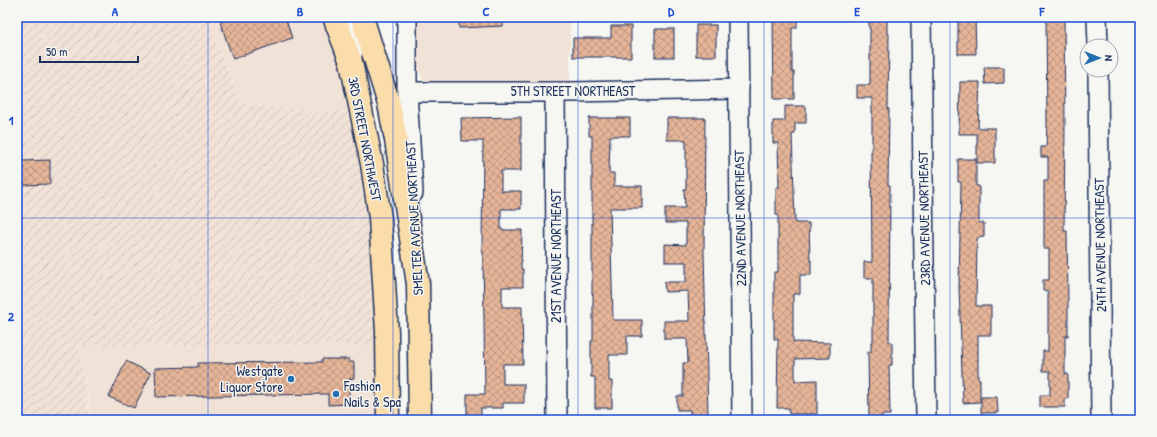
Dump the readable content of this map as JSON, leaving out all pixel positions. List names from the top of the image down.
{
  "streets": {
    "highway": ["3RD STREET NORTHWEST", "SMELTER AVENUE NORTHEAST"],
    "street": [
      "5TH STREET NORTHEAST",
      "22ND AVENUE NORTHEAST",
      "23RD AVENUE NORTHEAST",
      "24TH AVENUE NORTHEAST",
      "21ST AVENUE NORTHEAST"
    ]
  },
  "crossings": [
    ["5TH STREET NORTHEAST", "SMELTER AVENUE NORTHEAST"],
    ["5TH STREET NORTHEAST", "22ND AVENUE NORTHEAST"],
    ["5TH STREET NORTHEAST", "21ST AVENUE NORTHEAST"],
    ["3RD STREET NORTHWEST", "SMELTER AVENUE NORTHEAST"]
  ],
  "places": ["Westgate Liquor Store", "Fashion Nails & Spa"],
  "scale_bar": "50 m",
  "north": "right",
  "grid": {
    "columns": [
      "A",
      "B",
      "C",
      "D",
      "E",
      "F"
    ],
    "rows": ["1", "2"]
  }
}
